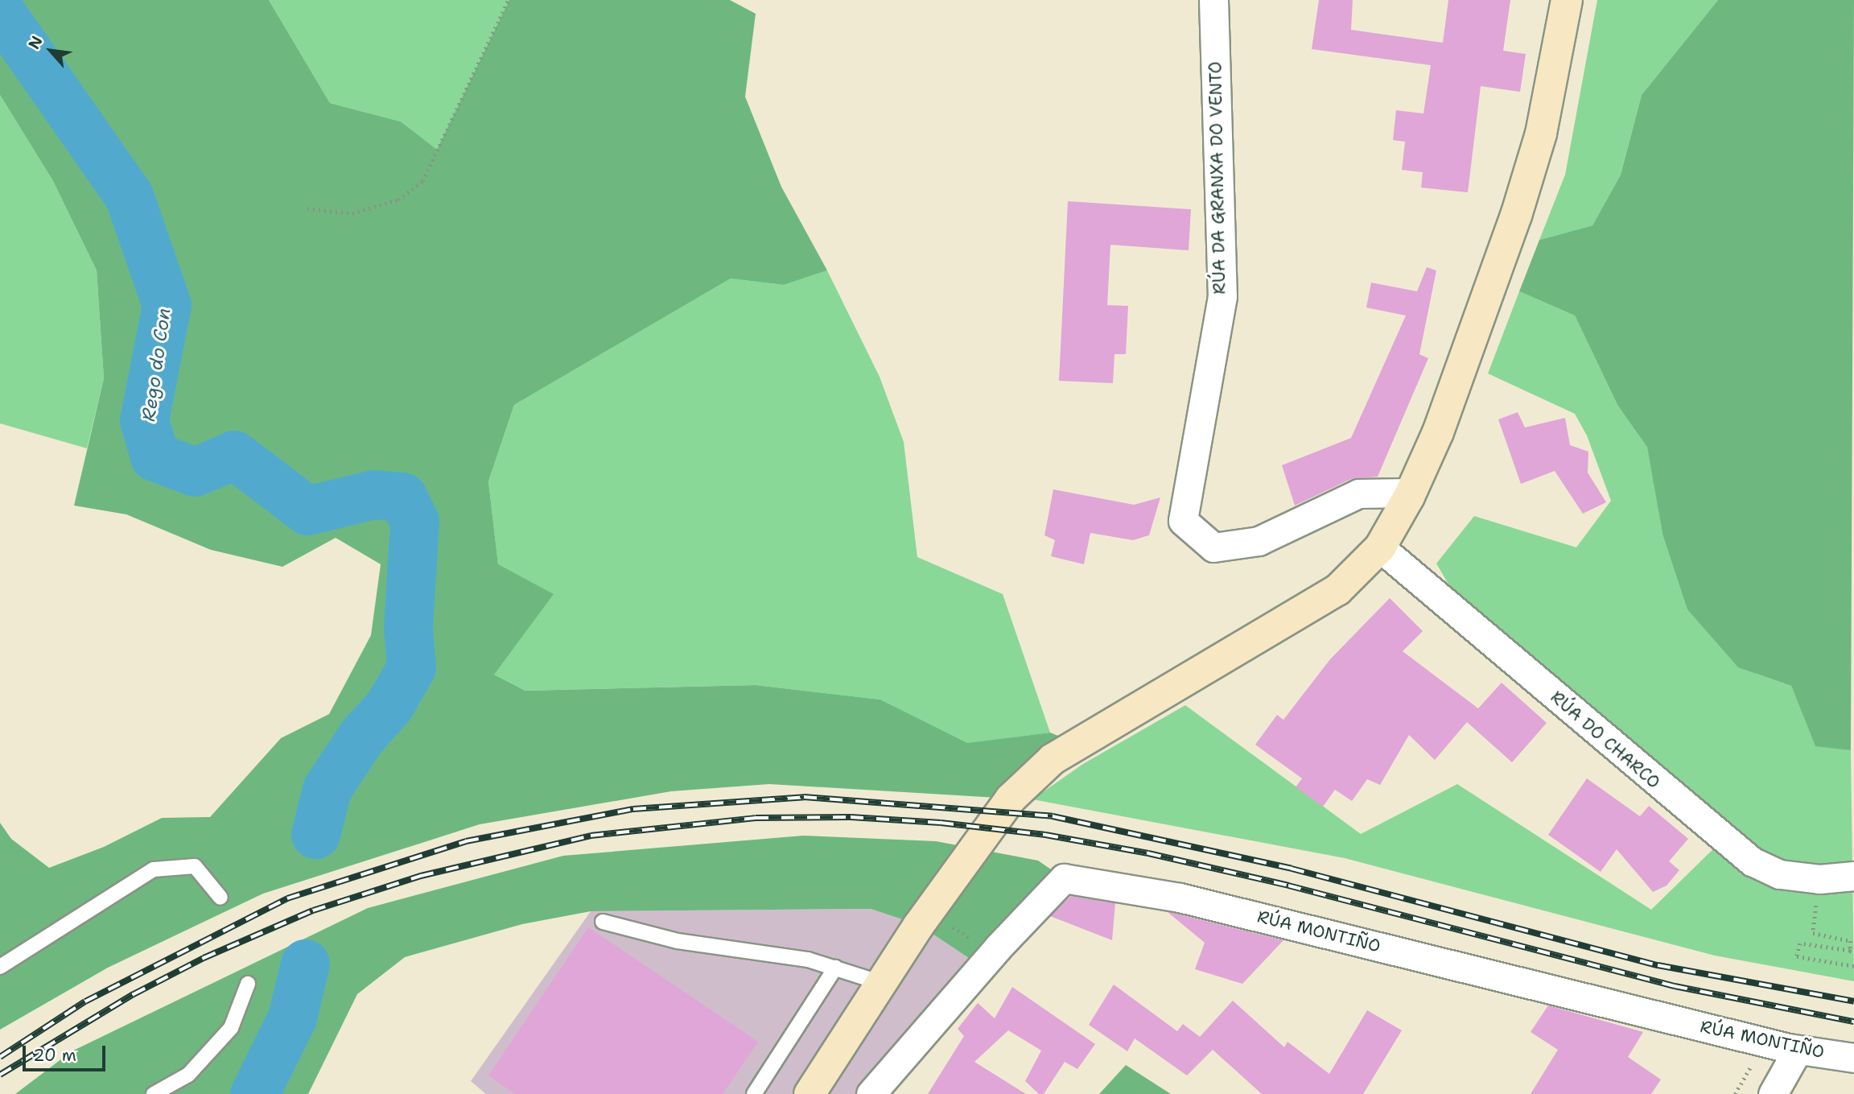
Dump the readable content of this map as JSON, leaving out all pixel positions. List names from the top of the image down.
{
  "streets": {
    "street": ["RÚA DA GRANXA DO VENTO", "RÚA DO CHARCO", "RÚA MONTIÑO"]
  },
  "water": ["Rego do Con"],
  "scale_bar": "20 m",
  "north": "top left"
}
